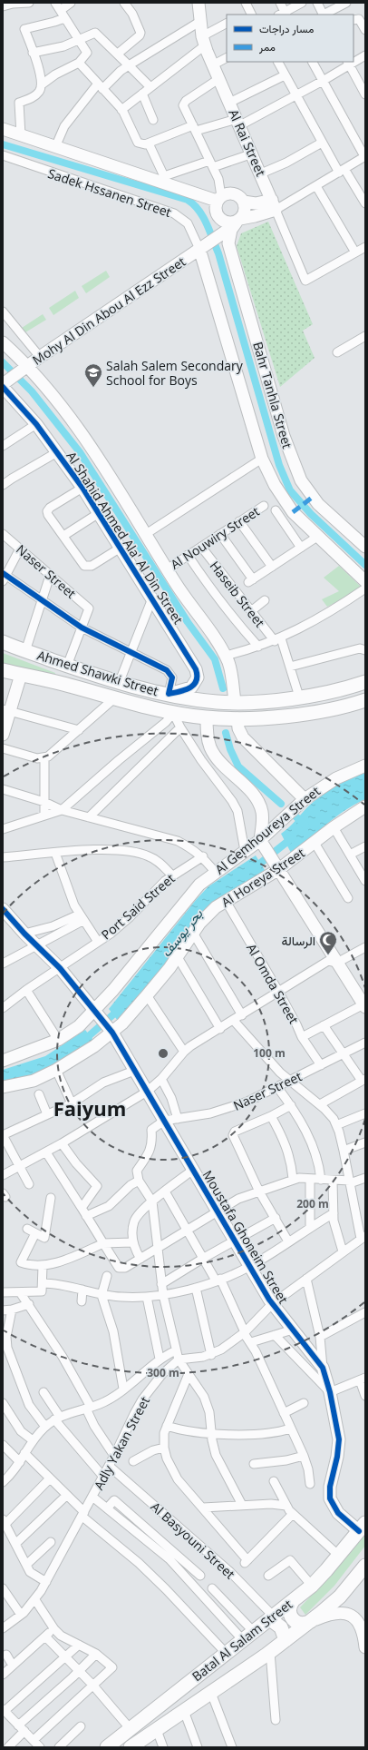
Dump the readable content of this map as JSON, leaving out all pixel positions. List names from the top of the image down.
{
  "streets": {
    "main road": ["Ahmed Shawki Street", "Batal Al Salam Street"],
    "street": [
      "Al Rai Street",
      "Sadek Hssanen Street",
      "Mohy Al Din Abou Al Ezz Street",
      "Bahr Tanhla Street",
      "Al Shahid Ahmed Ala' Al Din Street",
      "Al Nouwiry Street",
      "Naser Street",
      "Haseib Street",
      "Al Gemhoureya Street",
      "Al Horeya Street",
      "Port Said Street",
      "Al Omda Street",
      "Moustafa Ghoneim Street",
      "Adly Yakan Street",
      "Al Basyouni Street"
    ]
  },
  "crossings": [
    ["Sadek Hssanen Street", "Mohy Al Din Abou Al Ezz Street"],
    ["Mohy Al Din Abou Al Ezz Street", "Al Shahid Ahmed Ala' Al Din Street"],
    ["Al Shahid Ahmed Ala' Al Din Street", "Al Nouwiry Street"],
    ["Al Shahid Ahmed Ala' Al Din Street", "Ahmed Shawki Street"],
    ["Al Nouwiry Street", "Haseib Street"],
    ["Naser Street", "Al Omda Street"],
    ["Naser Street", "Moustafa Ghoneim Street"],
    ["Al Gemhoureya Street", "Moustafa Ghoneim Street"],
    ["Al Horeya Street", "Al Omda Street"],
    ["Al Horeya Street", "Moustafa Ghoneim Street"],
    ["Moustafa Ghoneim Street", "Batal Al Salam Street"],
    ["Adly Yakan Street", "Al Basyouni Street"],
    ["Al Basyouni Street", "Batal Al Salam Street"]
  ],
  "districts": ["Faiyum"],
  "water": ["بحر يوسف"],
  "places": {
    "school or university": ["Salah Salem Secondary School for Boys"],
    "mosque": ["الرسالة"]
  },
  "legend": ["مسار دراجات", "ممر"],
  "rings": ["100 m", "200 m", "300 m"]
}
